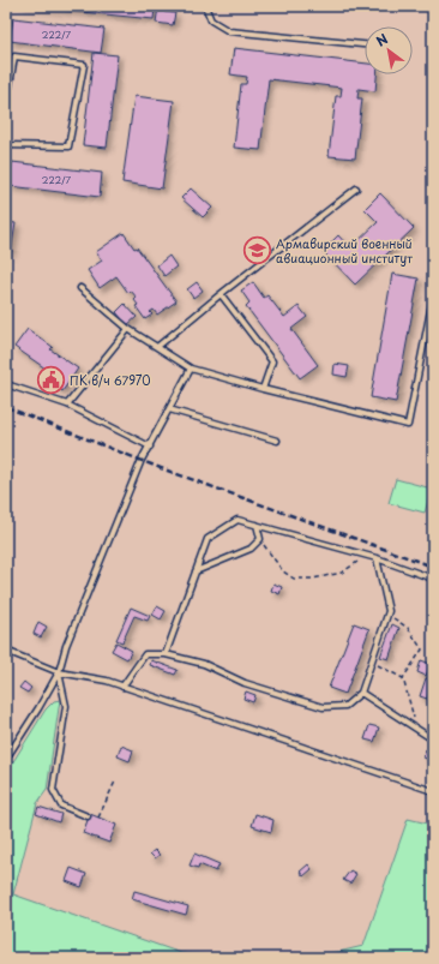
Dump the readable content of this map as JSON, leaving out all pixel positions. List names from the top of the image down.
{
  "places": {
    "school or university": ["Армавирский военный авиационный институт"],
    "public building": ["ПК в/ч 67970"]
  },
  "house_numbers": ["222/7", "222/7"],
  "north": "top left"
}
